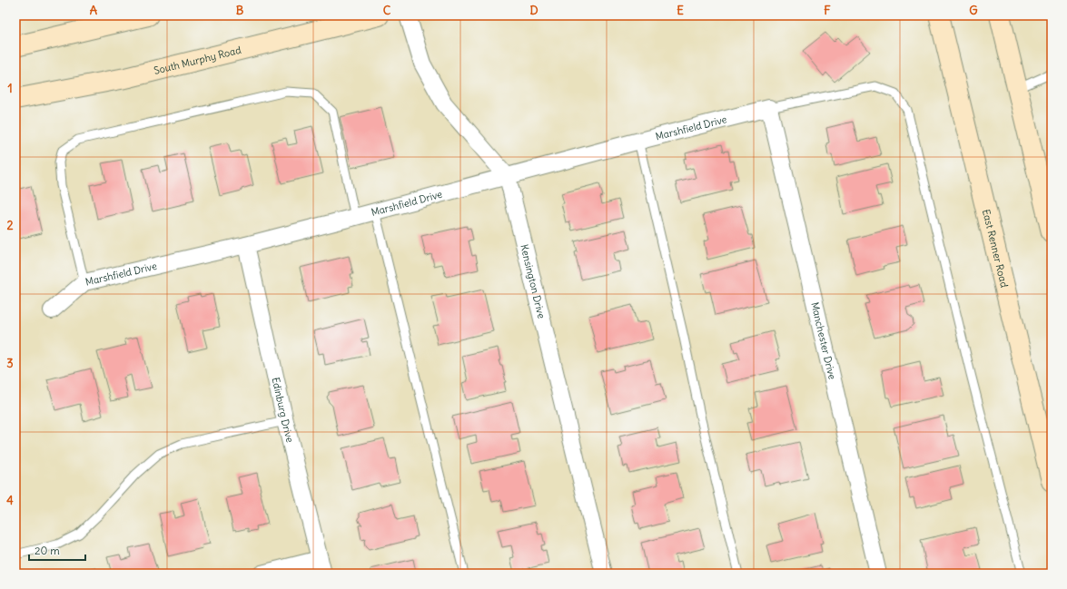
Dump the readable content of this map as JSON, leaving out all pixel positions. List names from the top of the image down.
{
  "streets": {
    "main road": ["South Murphy Road", "East Renner Road"],
    "street": [
      "Marshfield Drive",
      "Kensington Drive",
      "Manchester Drive",
      "Edinburg Drive"
    ]
  },
  "crossings": [
    ["Marshfield Drive", "Kensington Drive"],
    ["Marshfield Drive", "Manchester Drive"],
    ["Marshfield Drive", "Edinburg Drive"]
  ],
  "scale_bar": "20 m",
  "grid": {
    "columns": [
      "A",
      "B",
      "C",
      "D",
      "E",
      "F",
      "G"
    ],
    "rows": [
      "1",
      "2",
      "3",
      "4"
    ]
  }
}
